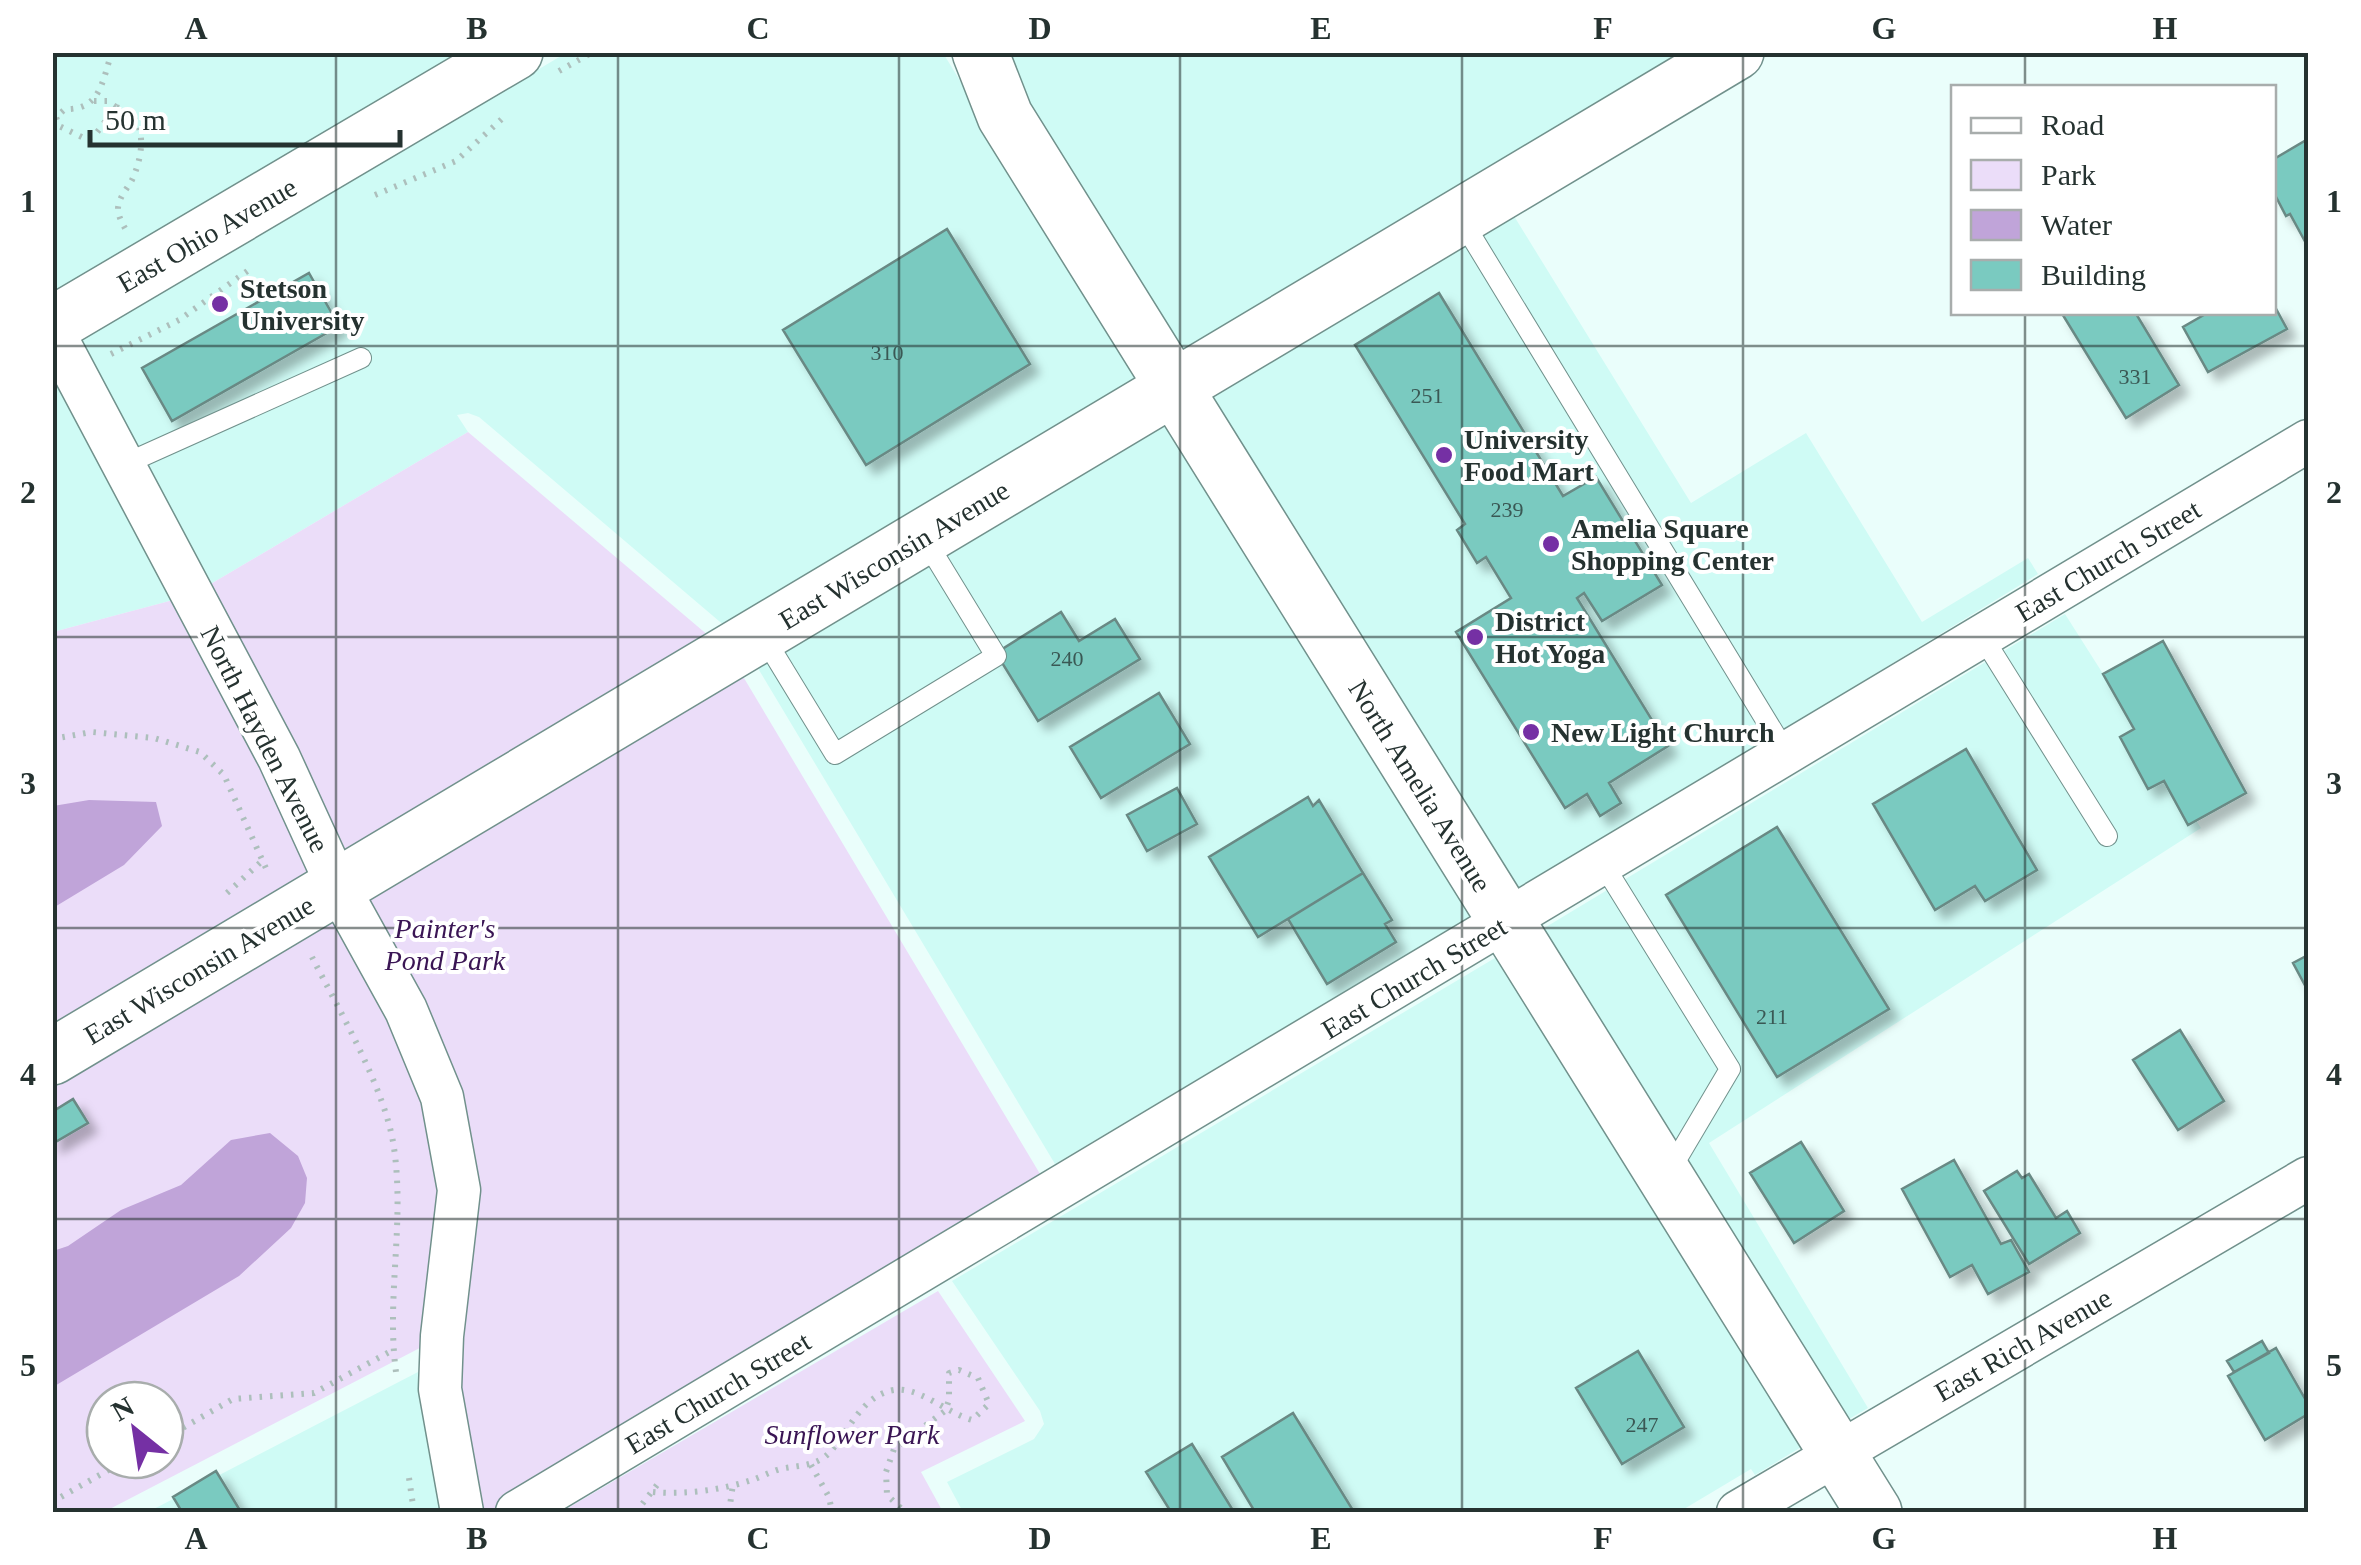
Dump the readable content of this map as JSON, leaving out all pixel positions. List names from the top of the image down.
{
  "streets": {
    "street": [
      "East Ohio Avenue",
      "East Wisconsin Avenue",
      "East Church Street",
      "North Hayden Avenue",
      "North Amelia Avenue",
      "East Rich Avenue"
    ]
  },
  "crossings": [
    ["East Ohio Avenue", "North Hayden Avenue"],
    ["East Wisconsin Avenue", "North Hayden Avenue"],
    ["East Wisconsin Avenue", "North Amelia Avenue"],
    ["East Church Street", "North Amelia Avenue"],
    ["North Amelia Avenue", "East Rich Avenue"]
  ],
  "parks": ["Painter's Pond Park", "Sunflower Park"],
  "places": [
    "Stetson University",
    "University Food Mart",
    "Amelia Square Shopping Center",
    "District Hot Yoga",
    "New Light Church"
  ],
  "house_numbers": [
    "310",
    "331",
    "251",
    "239",
    "240",
    "211",
    "247"
  ],
  "legend": [
    "Road",
    "Park",
    "Water",
    "Building"
  ],
  "scale_bar": "50 m",
  "north": "top left",
  "grid": {
    "columns": [
      "A",
      "B",
      "C",
      "D",
      "E",
      "F",
      "G",
      "H"
    ],
    "rows": [
      "1",
      "2",
      "3",
      "4",
      "5"
    ]
  }
}
